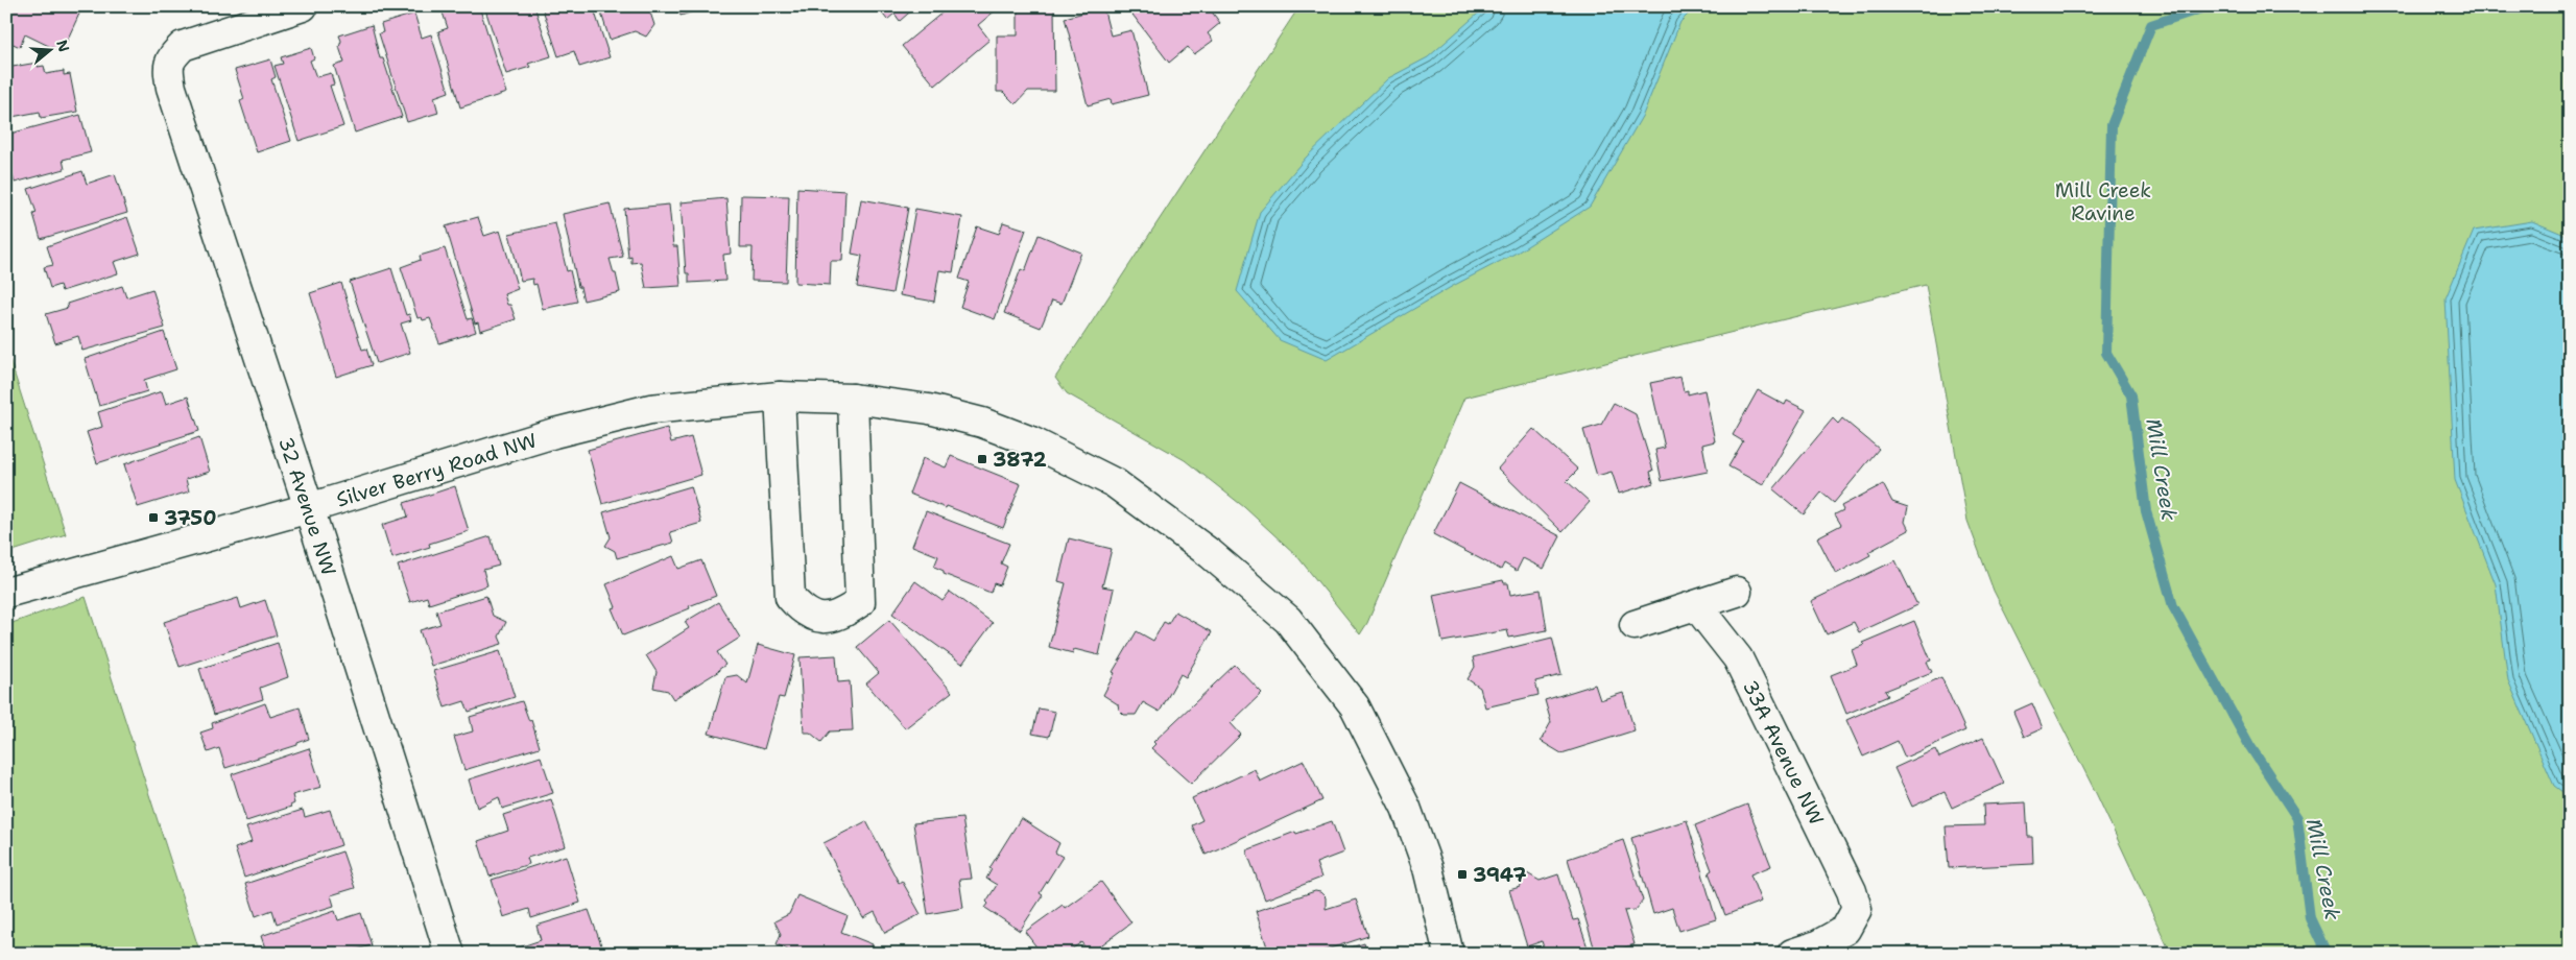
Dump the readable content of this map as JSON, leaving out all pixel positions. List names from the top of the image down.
{
  "streets": {
    "street": ["Silver Berry Road NW", "32 Avenue NW", "33A Avenue NW"]
  },
  "crossings": [
    ["Silver Berry Road NW", "32 Avenue NW"]
  ],
  "water": ["Mill Creek"],
  "parks": ["Mill Creek Ravine"],
  "places": {
    "transit": ["3872", "3750", "3947"]
  },
  "north": "right"
}
